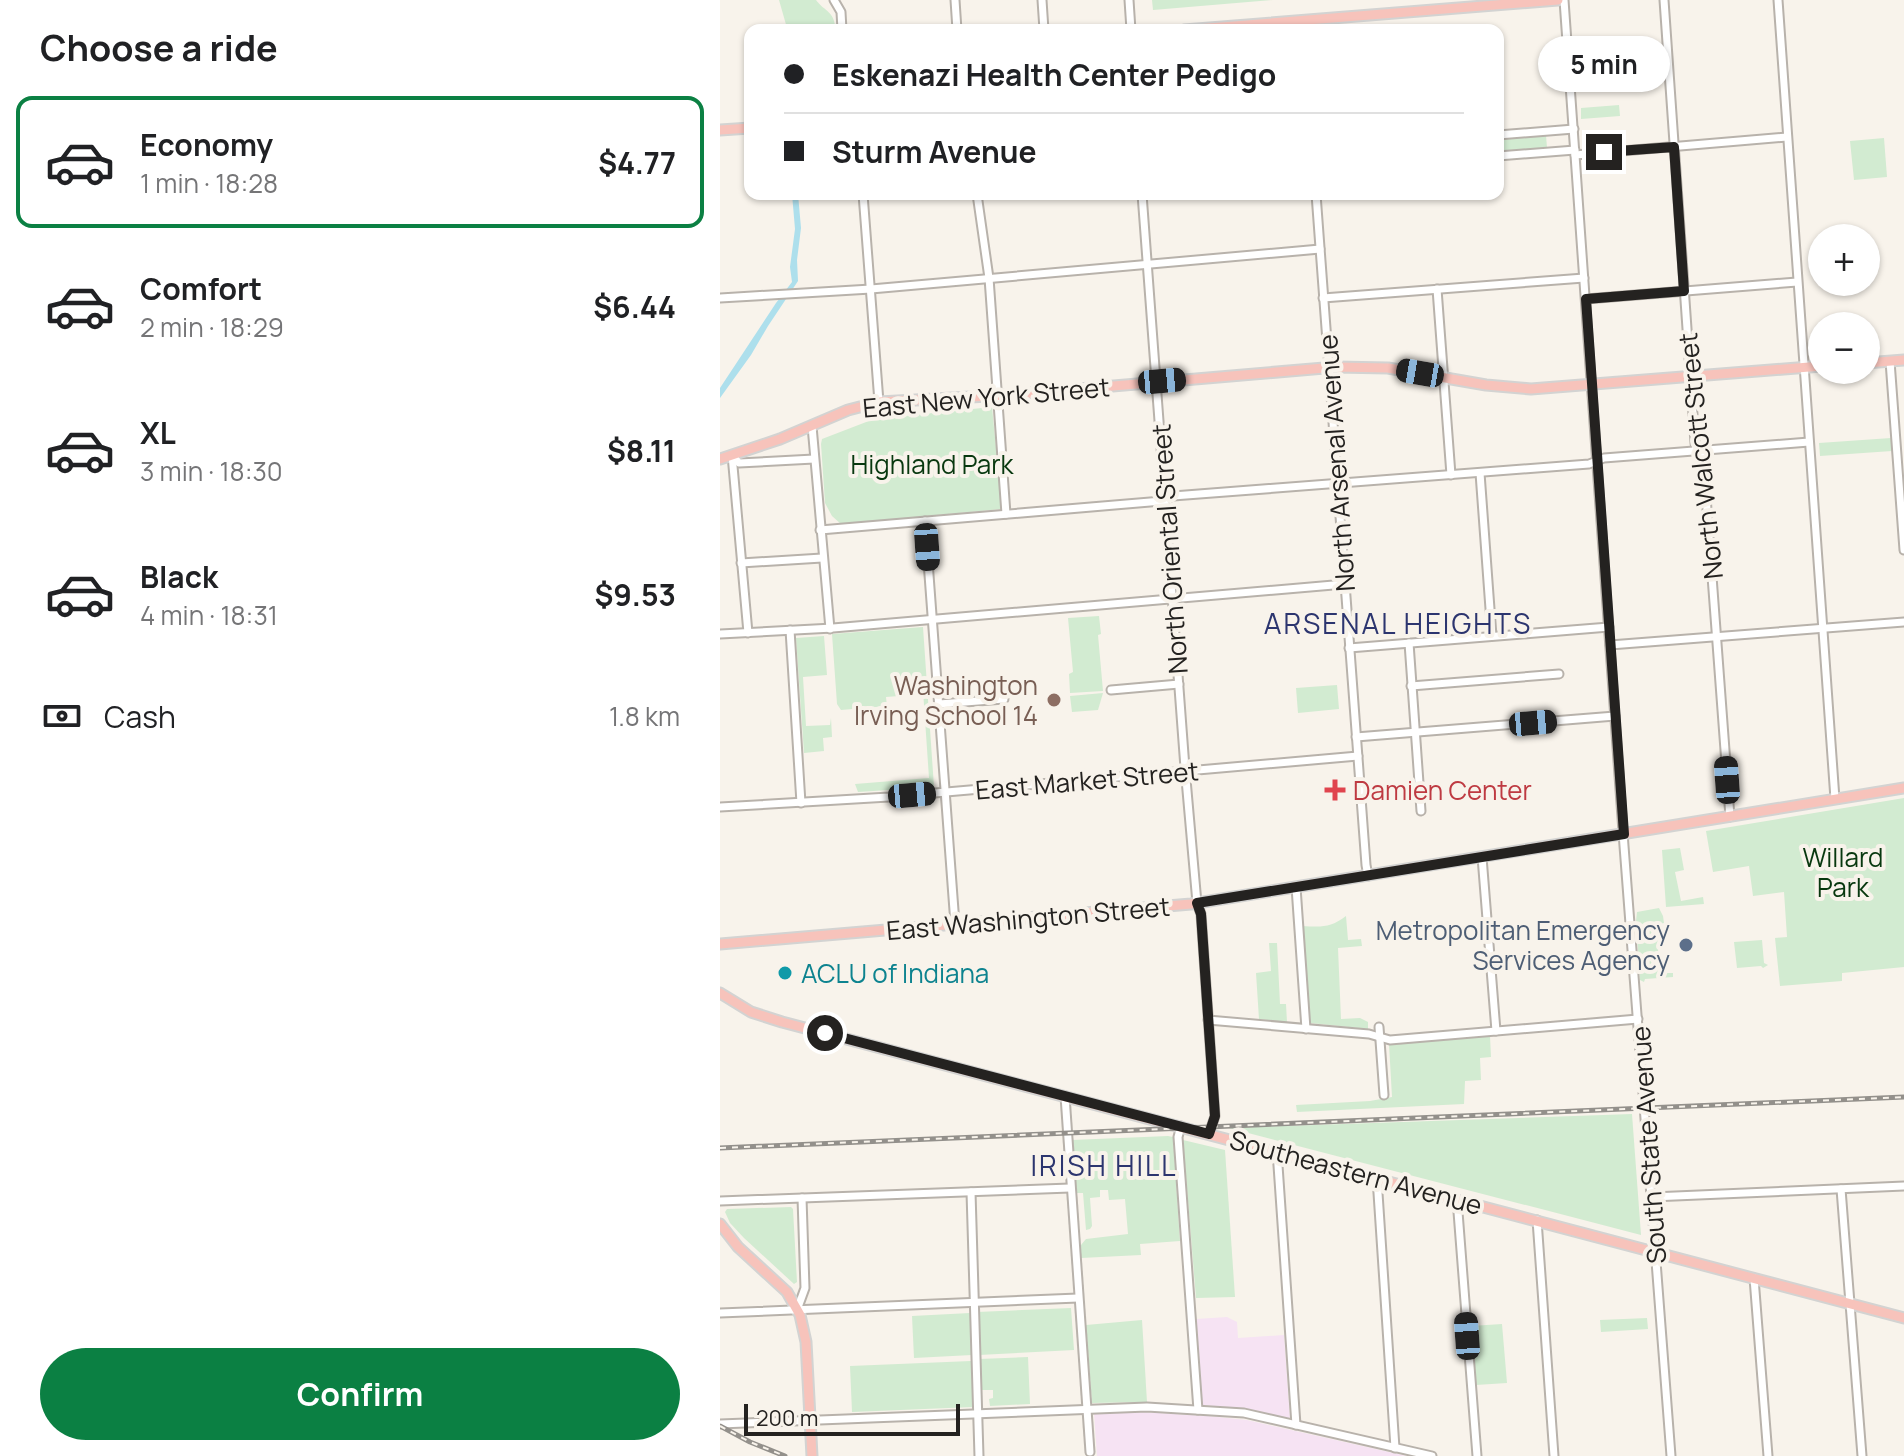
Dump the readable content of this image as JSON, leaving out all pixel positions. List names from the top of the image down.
{
  "streets": {
    "main road": ["East New York Street", "East Washington Street", "Southeastern Avenue"],
    "street": [
      "North Walcott Street",
      "North Arsenal Avenue",
      "North Oriental Street",
      "East Market Street",
      "South State Avenue"
    ]
  },
  "crossings": [
    ["East New York Street", "North Walcott Street"],
    ["East New York Street", "North Arsenal Avenue"],
    ["East New York Street", "North Oriental Street"],
    ["East New York Street", "South State Avenue"],
    ["North Walcott Street", "East Washington Street"],
    ["North Arsenal Avenue", "East Market Street"],
    ["North Arsenal Avenue", "East Washington Street"],
    ["North Oriental Street", "East Market Street"],
    ["North Oriental Street", "East Washington Street"],
    ["North Oriental Street", "Southeastern Avenue"],
    ["East Washington Street", "South State Avenue"],
    ["South State Avenue", "Southeastern Avenue"]
  ],
  "districts": ["ARSENAL HEIGHTS", "IRISH HILL"],
  "parks": ["Highland Park", "Willard Park"],
  "places": {
    "other": ["Washington Irving School 14", "Metropolitan Emergency Services Agency", "ACLU of Indiana"],
    "health": ["Damien Center"]
  },
  "scale_bar": "200 m",
  "page": {
    "heading": "Choose a ride",
    "banner": ["Eskenazi Health Center Pedigo", "Sturm Avenue"],
    "bubble": "5 min",
    "list": [
      {
        "name": "Economy",
        "note": "1 min · 18:28",
        "value": "$4.77"
      },
      {
        "name": "Comfort",
        "note": "2 min · 18:29",
        "value": "$6.44"
      },
      {
        "name": "XL",
        "note": "3 min · 18:30",
        "value": "$8.11"
      },
      {
        "name": "Black",
        "note": "4 min · 18:31",
        "value": "$9.53"
      }
    ],
    "map_buttons": ["+", "−"],
    "pay": ["Cash", "1.8 km"],
    "buttons": "Confirm",
    "scale": "200 m"
  }
}
